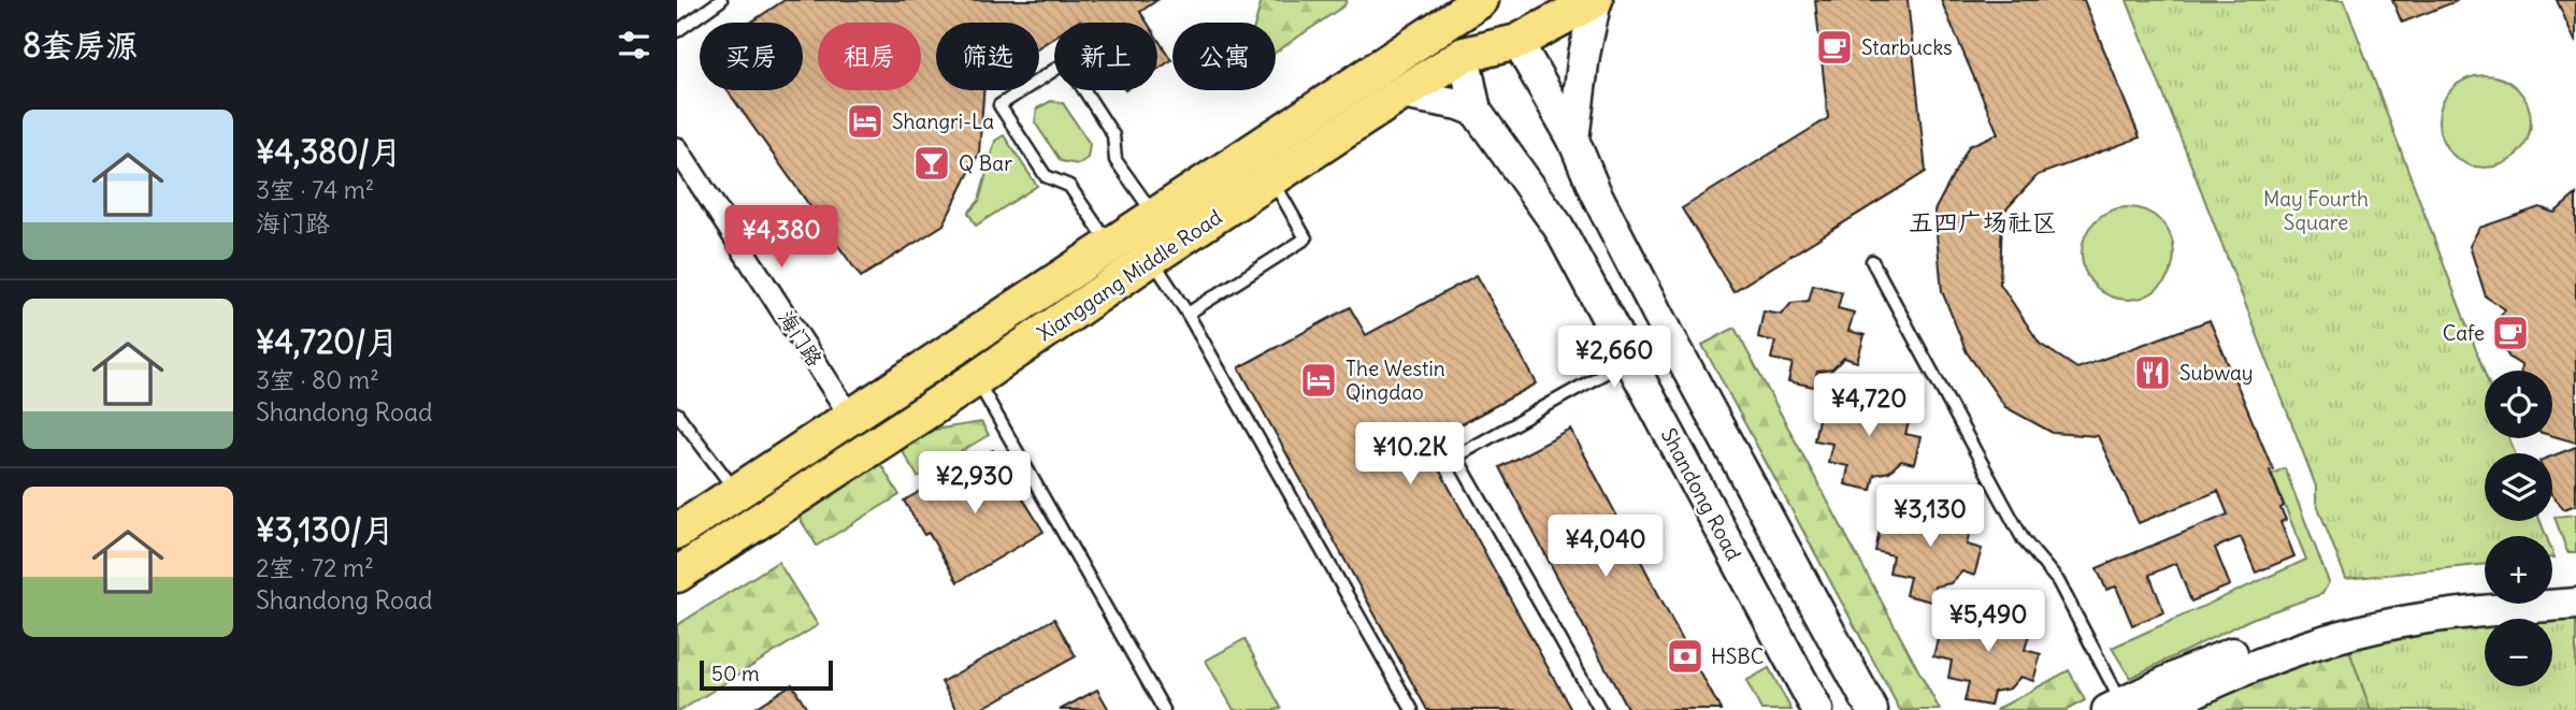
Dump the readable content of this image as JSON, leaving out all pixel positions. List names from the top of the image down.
{
  "streets": {
    "main road": ["Xianggang Middle Road", "Shandong Road"],
    "street": ["海门路"]
  },
  "crossings": [
    ["Xianggang Middle Road", "海门路"],
    ["Xianggang Middle Road", "Shandong Road"]
  ],
  "districts": ["五四广场社区"],
  "parks": ["May Fourth Square"],
  "places": {
    "cafe": ["Starbucks", "Cafe"],
    "hotel": ["Shangri-La", "The Westin Qingdao"],
    "bar": ["Q Bar"],
    "restaurant": ["Subway"],
    "bank": ["HSBC"]
  },
  "scale_bar": "50 m",
  "page": {
    "heading": "8套房源",
    "chip": [
      "买房",
      "租房",
      "筛选",
      "新上",
      "公寓"
    ],
    "list": [
      {
        "name": "¥4,380/月",
        "note": "3室 · 74 m² · 海门路"
      },
      {
        "name": "¥4,720/月",
        "note": "3室 · 80 m² · Shandong Road"
      },
      {
        "name": "¥3,130/月",
        "note": "2室 · 72 m² · Shandong Road"
      }
    ],
    "price": [
      "¥4,380",
      "¥2,660",
      "¥4,720",
      "¥10.2K",
      "¥2,930",
      "¥3,130",
      "¥4,040",
      "¥5,490"
    ],
    "map_buttons": ["+", "−"],
    "scale": "50 m"
  }
}
